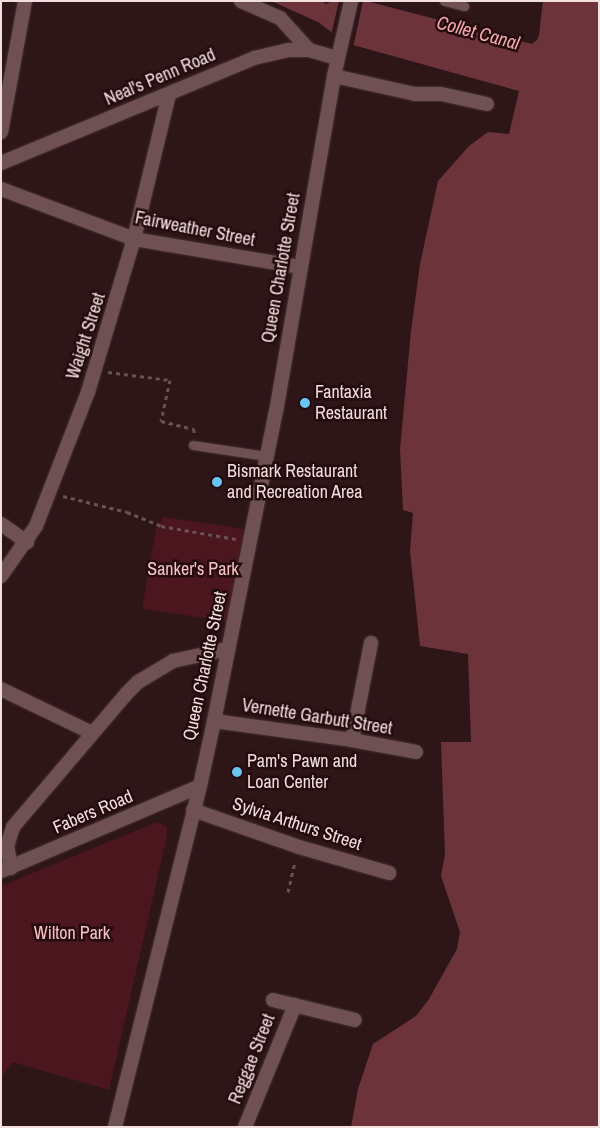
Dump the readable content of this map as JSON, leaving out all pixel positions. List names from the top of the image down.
{
  "streets": {
    "street": [
      "Neal's Penn Road",
      "Fairweather Street",
      "Queen Charlotte Street",
      "Waight Street",
      "Vernette Garbutt Street",
      "Fabers Road",
      "Sylvia Arthurs Street",
      "Reggae Street"
    ]
  },
  "crossings": [
    ["Neal's Penn Road", "Queen Charlotte Street"],
    ["Neal's Penn Road", "Waight Street"],
    ["Fairweather Street", "Queen Charlotte Street"],
    ["Fairweather Street", "Waight Street"],
    ["Queen Charlotte Street", "Vernette Garbutt Street"],
    ["Queen Charlotte Street", "Fabers Road"],
    ["Queen Charlotte Street", "Sylvia Arthurs Street"]
  ],
  "water": ["Collet Canal"],
  "parks": ["Sanker's Park", "Wilton Park"],
  "places": ["Fantaxia Restaurant", "Bismark Restaurant and Recreation Area", "Pam's Pawn and Loan Center"]
}
